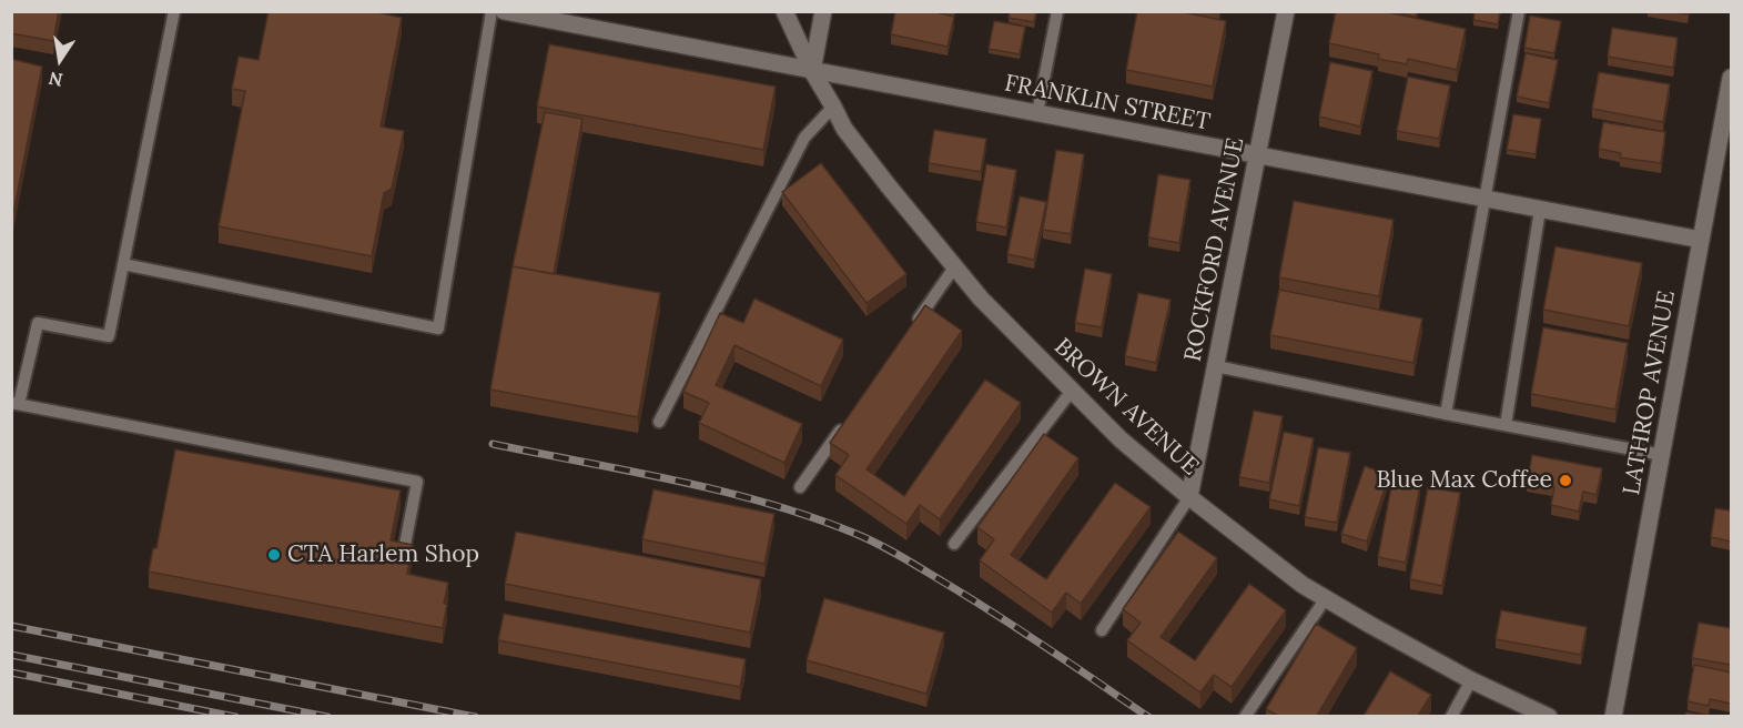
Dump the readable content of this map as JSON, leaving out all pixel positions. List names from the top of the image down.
{
  "streets": {
    "street": [
      "FRANKLIN STREET",
      "ROCKFORD AVENUE",
      "LATHROP AVENUE",
      "BROWN AVENUE"
    ]
  },
  "crossings": [
    ["FRANKLIN STREET", "ROCKFORD AVENUE"],
    ["FRANKLIN STREET", "LATHROP AVENUE"],
    ["FRANKLIN STREET", "BROWN AVENUE"],
    ["ROCKFORD AVENUE", "BROWN AVENUE"]
  ],
  "places": ["Blue Max Coffee", "CTA Harlem Shop"],
  "north": "bottom"
}
